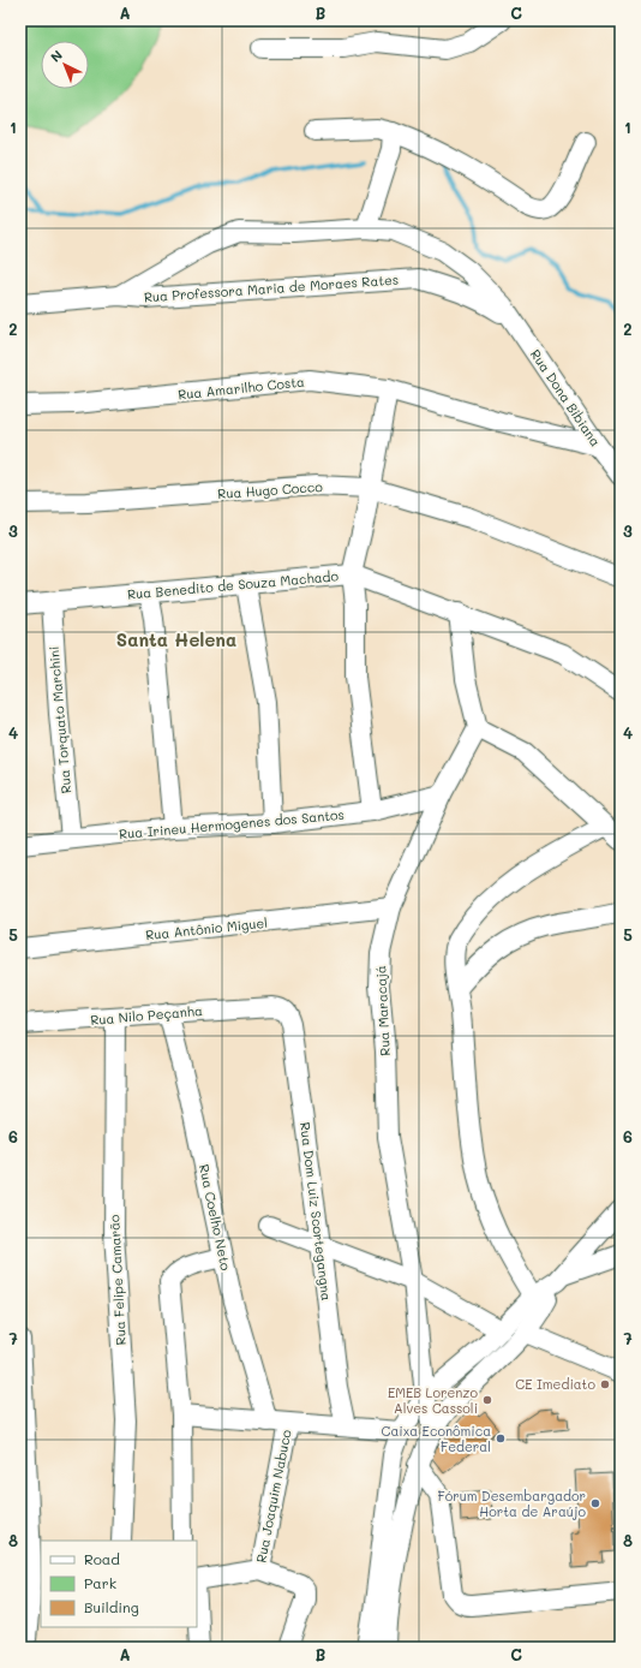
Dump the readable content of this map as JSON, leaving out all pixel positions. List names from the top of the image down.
{
  "streets": {
    "street": [
      "Rua Professora Maria de Moraes Rates",
      "Rua Amarilho Costa",
      "Rua Dona Bibiana",
      "Rua Hugo Cocco",
      "Rua Benedito de Souza Machado",
      "Rua Torquato Marchini",
      "Rua Irineu Hermogenes dos Santos",
      "Rua Antônio Miguel",
      "Rua Maracajá",
      "Rua Nilo Peçanha",
      "Rua Dom Luiz Scortegangna",
      "Rua Coelho Neto",
      "Rua Felipe Camarão",
      "Rua Joaquim Nabuco"
    ]
  },
  "crossings": [
    ["Rua Professora Maria de Moraes Rates", "Rua Dona Bibiana"],
    ["Rua Amarilho Costa", "Rua Dona Bibiana"],
    ["Rua Benedito de Souza Machado", "Rua Torquato Marchini"],
    ["Rua Torquato Marchini", "Rua Irineu Hermogenes dos Santos"],
    ["Rua Irineu Hermogenes dos Santos", "Rua Maracajá"],
    ["Rua Antônio Miguel", "Rua Maracajá"],
    ["Rua Nilo Peçanha", "Rua Dom Luiz Scortegangna"],
    ["Rua Nilo Peçanha", "Rua Coelho Neto"],
    ["Rua Nilo Peçanha", "Rua Felipe Camarão"],
    ["Rua Dom Luiz Scortegangna", "Rua Joaquim Nabuco"],
    ["Rua Coelho Neto", "Rua Joaquim Nabuco"]
  ],
  "districts": ["Santa Helena"],
  "places": [
    "CE Imediato",
    "EMEB Lorenzo Alves Cassoli",
    "Caixa Econômica Federal",
    "Fórum Desembargador Horta de Araújo"
  ],
  "legend": ["Road", "Park", "Building"],
  "north": "top left",
  "grid": {
    "columns": ["A", "B", "C"],
    "rows": [
      "1",
      "2",
      "3",
      "4",
      "5",
      "6",
      "7",
      "8"
    ]
  }
}
